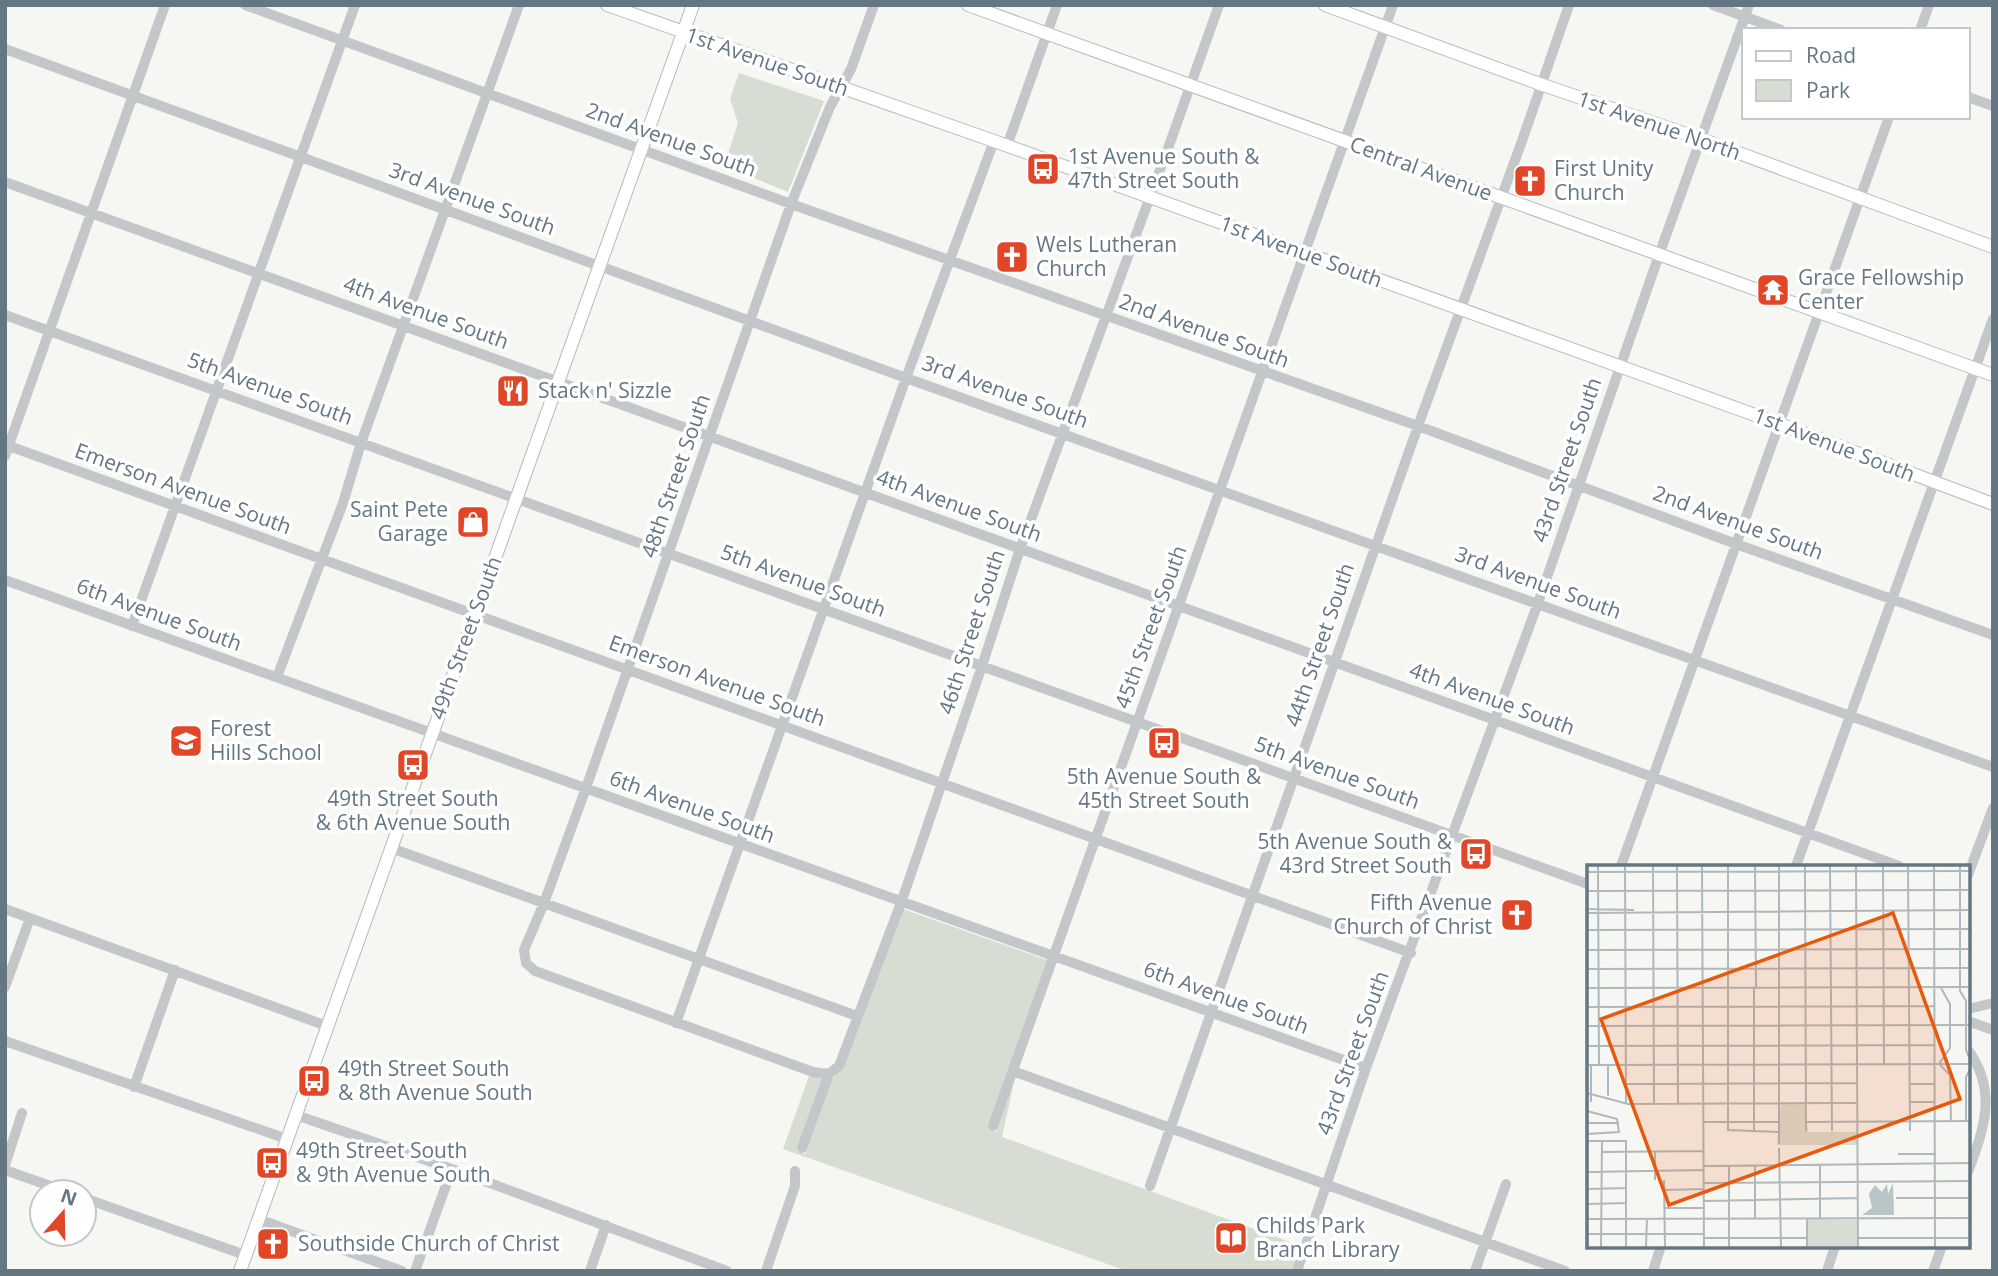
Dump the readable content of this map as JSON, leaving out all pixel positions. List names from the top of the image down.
{
  "streets": {
    "main road": [
      "1st Avenue South",
      "1st Avenue North",
      "Central Avenue",
      "49th Street South"
    ],
    "street": [
      "2nd Avenue South",
      "3rd Avenue South",
      "4th Avenue South",
      "5th Avenue South",
      "43rd Street South",
      "48th Street South",
      "Emerson Avenue South",
      "6th Avenue South",
      "45th Street South",
      "46th Street South",
      "44th Street South"
    ]
  },
  "crossings": [
    ["1st Avenue South", "43rd Street South"],
    ["1st Avenue South", "48th Street South"],
    ["1st Avenue South", "45th Street South"],
    ["1st Avenue South", "46th Street South"],
    ["1st Avenue South", "49th Street South"],
    ["1st Avenue South", "44th Street South"],
    ["1st Avenue North", "43rd Street South"],
    ["1st Avenue North", "45th Street South"],
    ["1st Avenue North", "44th Street South"],
    ["2nd Avenue South", "43rd Street South"],
    ["2nd Avenue South", "48th Street South"],
    ["2nd Avenue South", "45th Street South"],
    ["2nd Avenue South", "46th Street South"],
    ["2nd Avenue South", "49th Street South"],
    ["2nd Avenue South", "44th Street South"],
    ["Central Avenue", "43rd Street South"],
    ["Central Avenue", "45th Street South"],
    ["Central Avenue", "46th Street South"],
    ["Central Avenue", "44th Street South"],
    ["3rd Avenue South", "43rd Street South"],
    ["3rd Avenue South", "48th Street South"],
    ["3rd Avenue South", "45th Street South"],
    ["3rd Avenue South", "46th Street South"],
    ["3rd Avenue South", "49th Street South"],
    ["3rd Avenue South", "44th Street South"],
    ["4th Avenue South", "43rd Street South"],
    ["4th Avenue South", "48th Street South"],
    ["4th Avenue South", "45th Street South"],
    ["4th Avenue South", "46th Street South"],
    ["4th Avenue South", "49th Street South"],
    ["4th Avenue South", "44th Street South"],
    ["5th Avenue South", "43rd Street South"],
    ["5th Avenue South", "48th Street South"],
    ["5th Avenue South", "45th Street South"],
    ["5th Avenue South", "46th Street South"],
    ["5th Avenue South", "49th Street South"],
    ["5th Avenue South", "44th Street South"],
    ["43rd Street South", "Emerson Avenue South"],
    ["43rd Street South", "6th Avenue South"],
    ["48th Street South", "Emerson Avenue South"],
    ["48th Street South", "6th Avenue South"],
    ["Emerson Avenue South", "45th Street South"],
    ["Emerson Avenue South", "46th Street South"],
    ["Emerson Avenue South", "49th Street South"],
    ["Emerson Avenue South", "44th Street South"],
    ["6th Avenue South", "45th Street South"],
    ["6th Avenue South", "46th Street South"],
    ["6th Avenue South", "49th Street South"],
    ["6th Avenue South", "44th Street South"]
  ],
  "places": {
    "bus stop": [
      "1st Avenue South & 47th Street South",
      "5th Avenue South & 45th Street South",
      "49th Street South & 6th Avenue South",
      "5th Avenue South & 43rd Street South",
      "49th Street South & 8th Avenue South",
      "49th Street South & 9th Avenue South"
    ],
    "church": [
      "First Unity Church",
      "Wels Lutheran Church",
      "Fifth Avenue Church of Christ",
      "Southside Church of Christ"
    ],
    "temple": ["Grace Fellowship Center"],
    "restaurant": ["Stack n' Sizzle"],
    "shop": ["Saint Pete Garage"],
    "school or university": ["Forest Hills School"],
    "library": ["Childs Park Branch Library"]
  },
  "legend": ["Road", "Park"],
  "north": "top"
}
